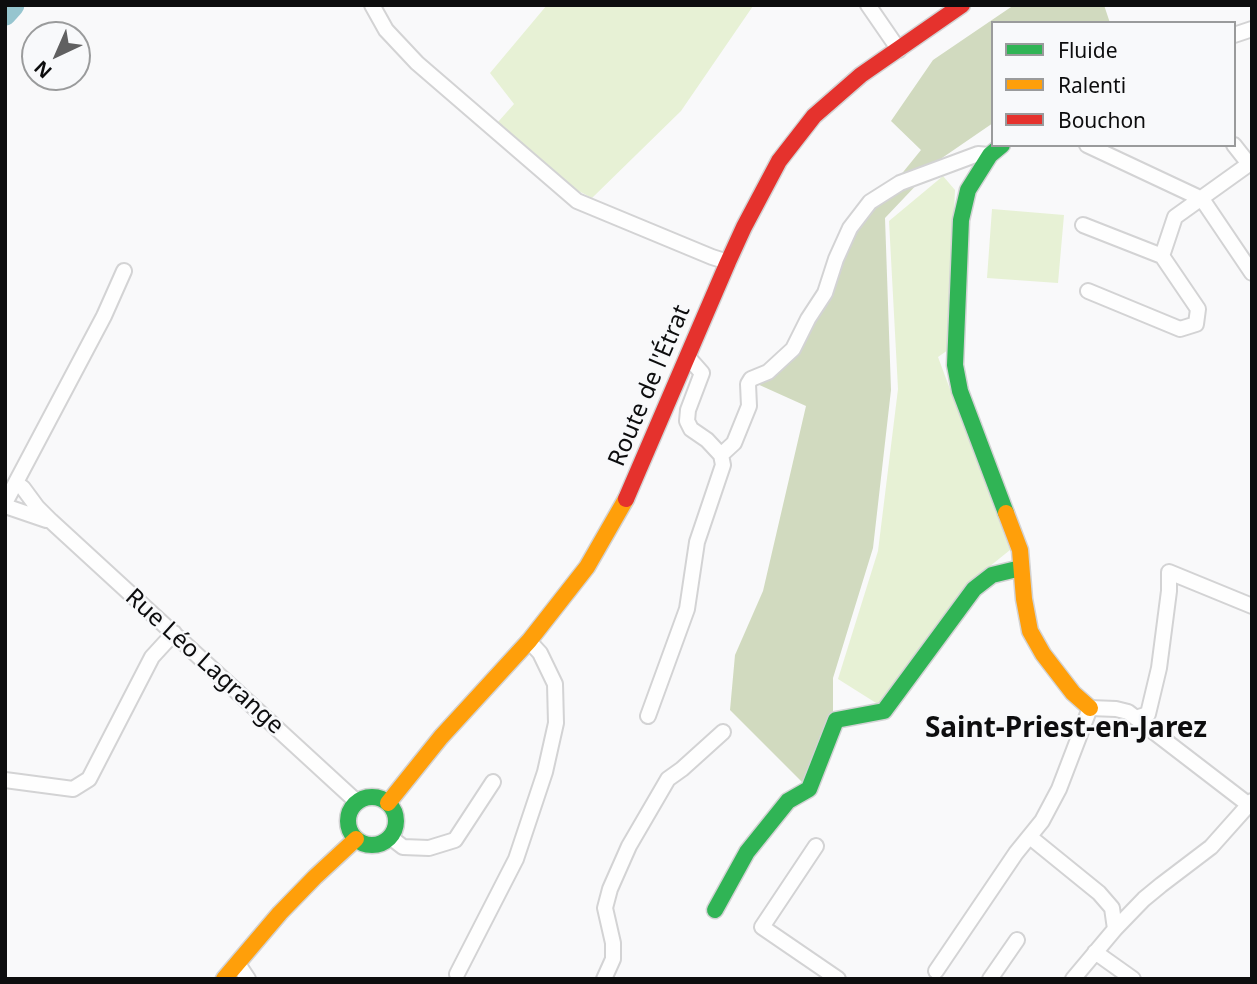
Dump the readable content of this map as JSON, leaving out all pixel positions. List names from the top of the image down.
{
  "streets": {
    "main road": ["Route de l'Étrat"],
    "street": ["Rue Léo Lagrange"]
  },
  "crossings": [
    ["Route de l'Étrat", "Rue Léo Lagrange"]
  ],
  "districts": ["Saint-Priest-en-Jarez"],
  "legend": ["Fluide", "Ralenti", "Bouchon"],
  "north": "bottom left"
}
